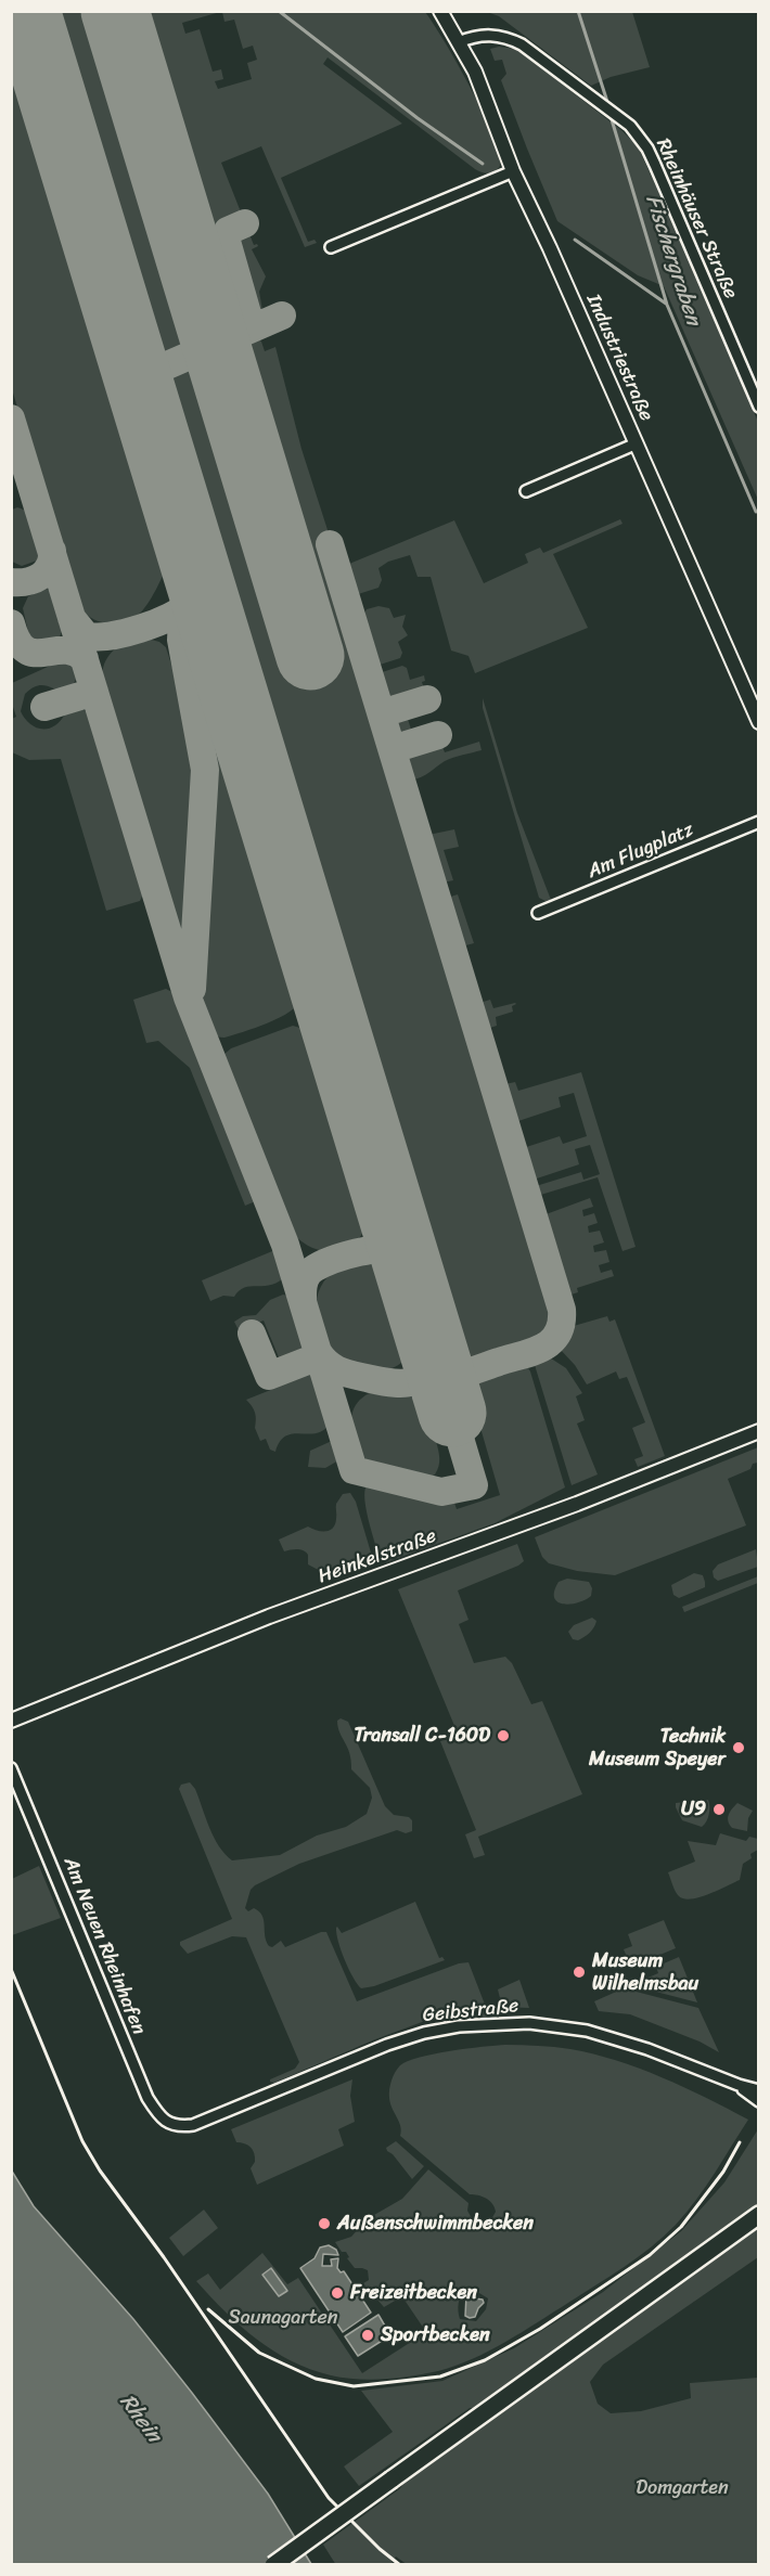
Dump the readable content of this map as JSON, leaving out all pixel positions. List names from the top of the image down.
{
  "streets": {
    "street": [
      "Rheinhäuser Straße",
      "Industriestraße",
      "Am Flugplatz",
      "Heinkelstraße",
      "Am Neuen Rheinhafen",
      "Geibstraße"
    ]
  },
  "crossings": [
    ["Rheinhäuser Straße", "Industriestraße"],
    ["Am Neuen Rheinhafen", "Geibstraße"]
  ],
  "water": ["Fischergraben", "Rhein"],
  "parks": ["Saunagarten", "Domgarten"],
  "places": [
    "Transall C-160D",
    "Technik Museum Speyer",
    "U9",
    "Museum Wilhelmsbau",
    "Außenschwimmbecken",
    "Freizeitbecken",
    "Sportbecken"
  ]
}
